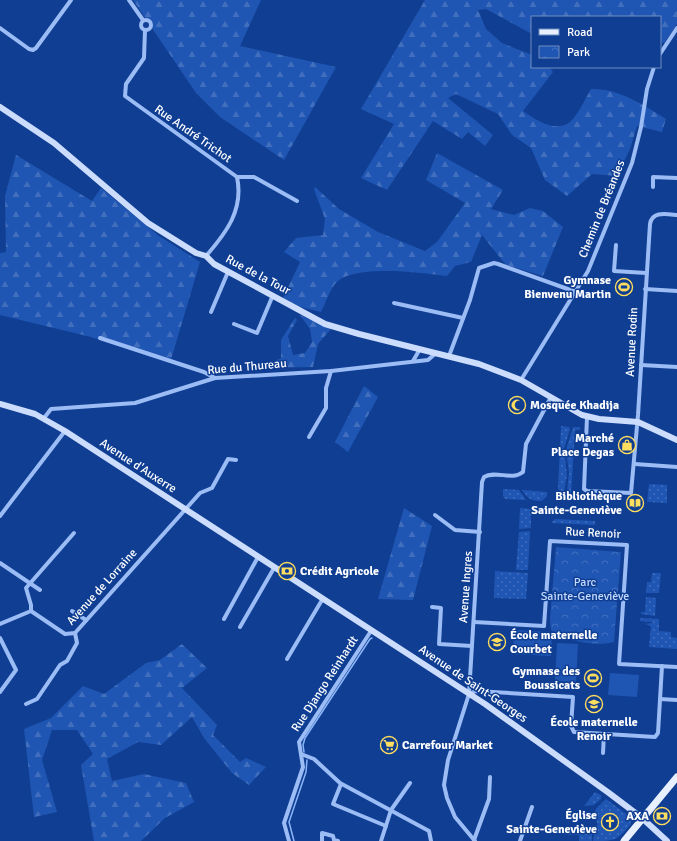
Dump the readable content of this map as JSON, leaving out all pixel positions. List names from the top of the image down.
{
  "streets": {
    "main road": ["Rue de la Tour", "Avenue d'Auxerre", "Avenue de Saint-Georges"],
    "street": [
      "Rue André Trichot",
      "Chemin de Bréandes",
      "Avenue Rodin",
      "Rue du Thureau",
      "Rue Renoir",
      "Avenue de Lorraine",
      "Avenue Ingres",
      "Rue Django Reinhardt"
    ]
  },
  "crossings": [
    ["Rue André Trichot", "Rue de la Tour"],
    ["Chemin de Bréandes", "Rue de la Tour"],
    ["Rue de la Tour", "Avenue Rodin"],
    ["Rue de la Tour", "Rue du Thureau"],
    ["Rue de la Tour", "Avenue Ingres"],
    ["Rue du Thureau", "Avenue d'Auxerre"],
    ["Avenue d'Auxerre", "Avenue de Lorraine"],
    ["Avenue d'Auxerre", "Avenue de Saint-Georges"],
    ["Rue Renoir", "Avenue Ingres"],
    ["Avenue Ingres", "Avenue de Saint-Georges"],
    ["Rue Django Reinhardt", "Avenue de Saint-Georges"]
  ],
  "parks": ["Parc Sainte-Geneviève"],
  "places": {
    "sports": ["Gymnase Bienvenu Martin", "Gymnase des Boussicats"],
    "mosque": ["Mosquée Khadija"],
    "shop": ["Marché Place Degas"],
    "library": ["Bibliothèque Sainte-Geneviève"],
    "bank": ["Crédit Agricole", "AXA"],
    "school or university": ["École maternelle Courbet", "École maternelle Renoir"],
    "supermarket": ["Carrefour Market"],
    "church": ["Église Sainte-Geneviève"]
  },
  "legend": ["Road", "Park"]
}
